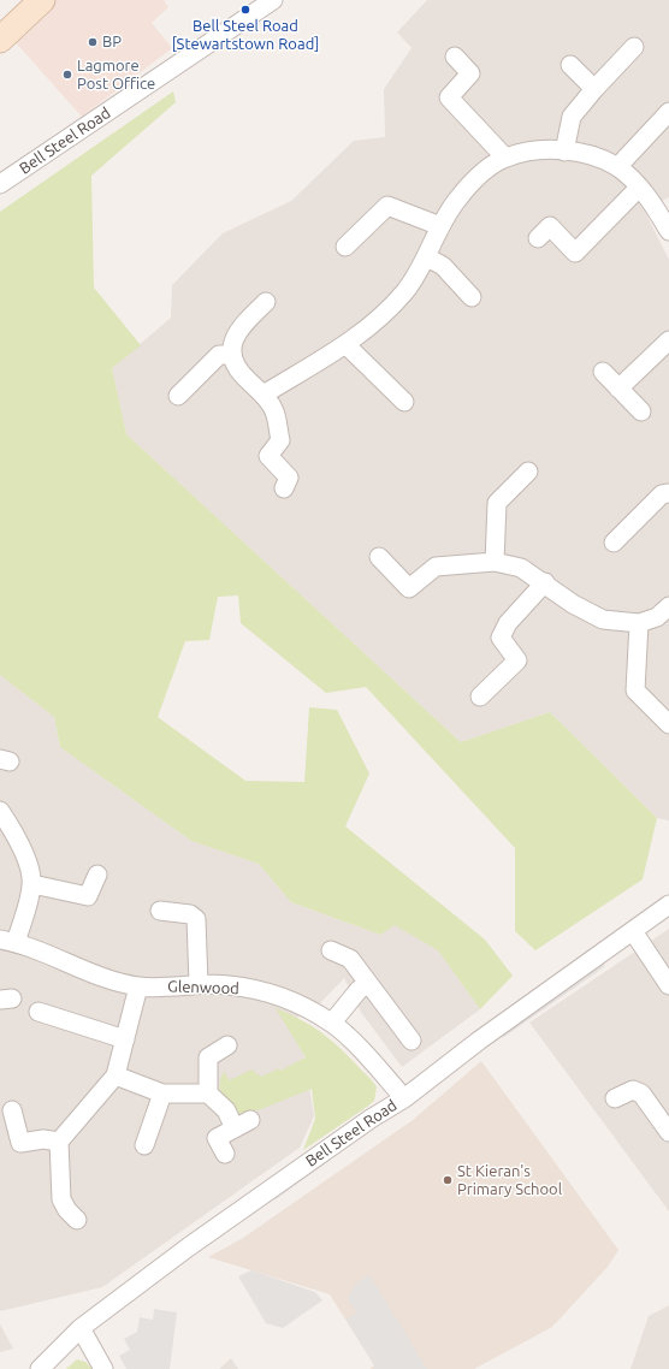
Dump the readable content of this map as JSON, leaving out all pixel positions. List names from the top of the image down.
{
  "streets": {
    "street": ["Bell Steel Road", "Glenwood"]
  },
  "crossings": [
    ["Bell Steel Road", "Glenwood"]
  ],
  "places": [
    "Bell Steel Road [Stewartstown Road]",
    "BP",
    "Lagmore Post Office",
    "St Kieran's Primary School"
  ]
}
